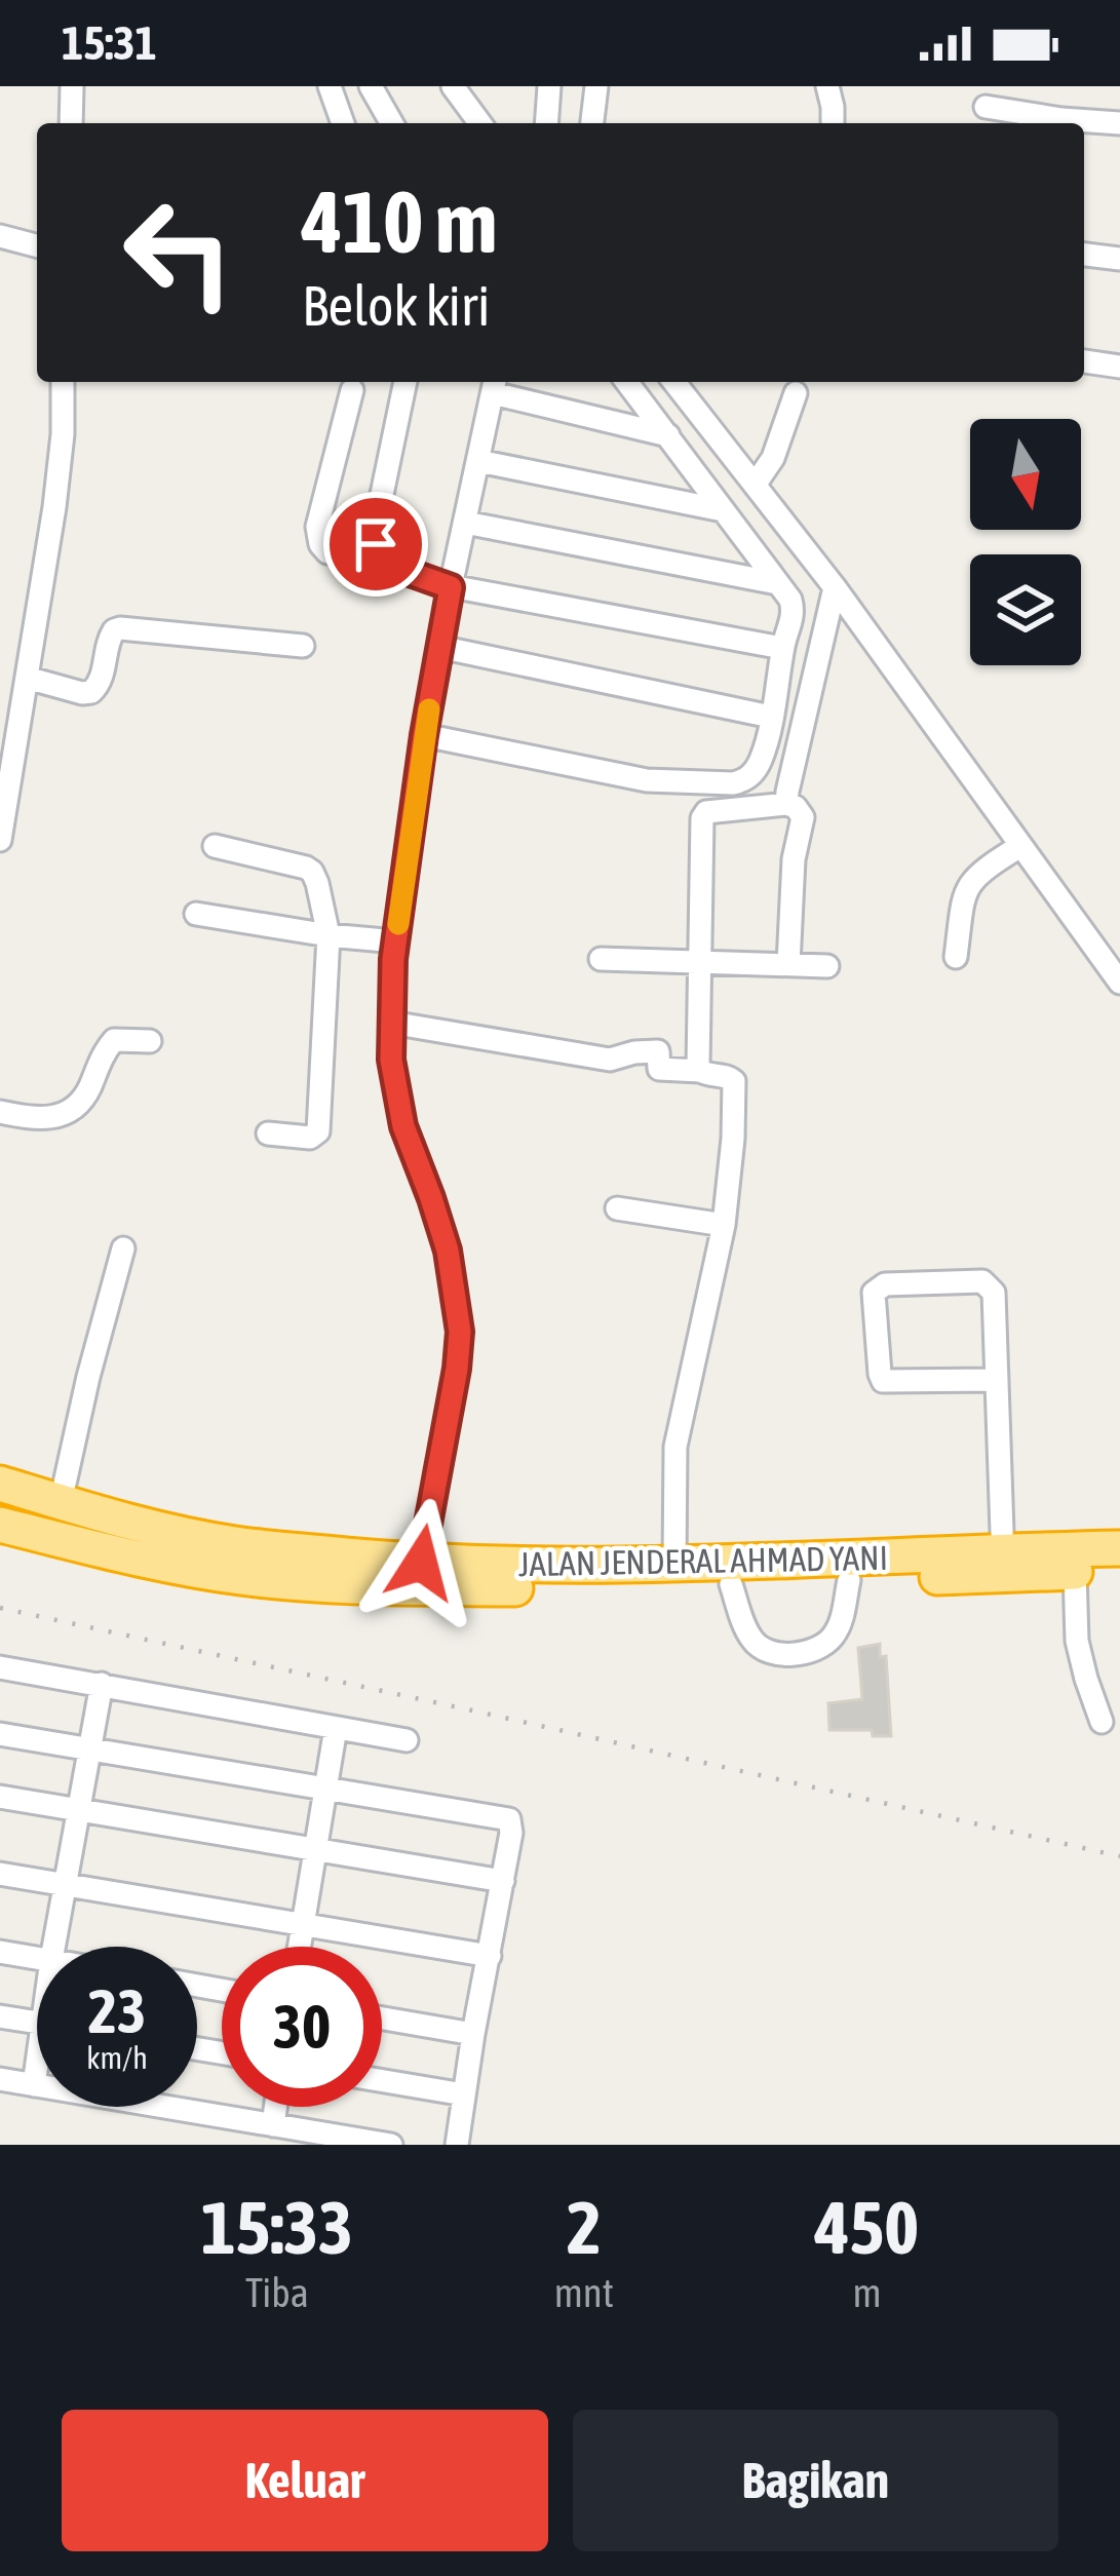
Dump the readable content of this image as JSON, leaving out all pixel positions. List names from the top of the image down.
{
  "streets": {
    "highway": ["JALAN JENDERAL AHMAD YANI"]
  },
  "north": "bottom",
  "page": {
    "status": "15:31",
    "turn": ["410 m", "Belok kiri"],
    "speed": "23 km/h",
    "limit": "30",
    "eta": [
      "15:33",
      "Tiba",
      "2",
      "mnt",
      "450",
      "m"
    ],
    "buttons": ["Keluar", "Bagikan"]
  }
}
